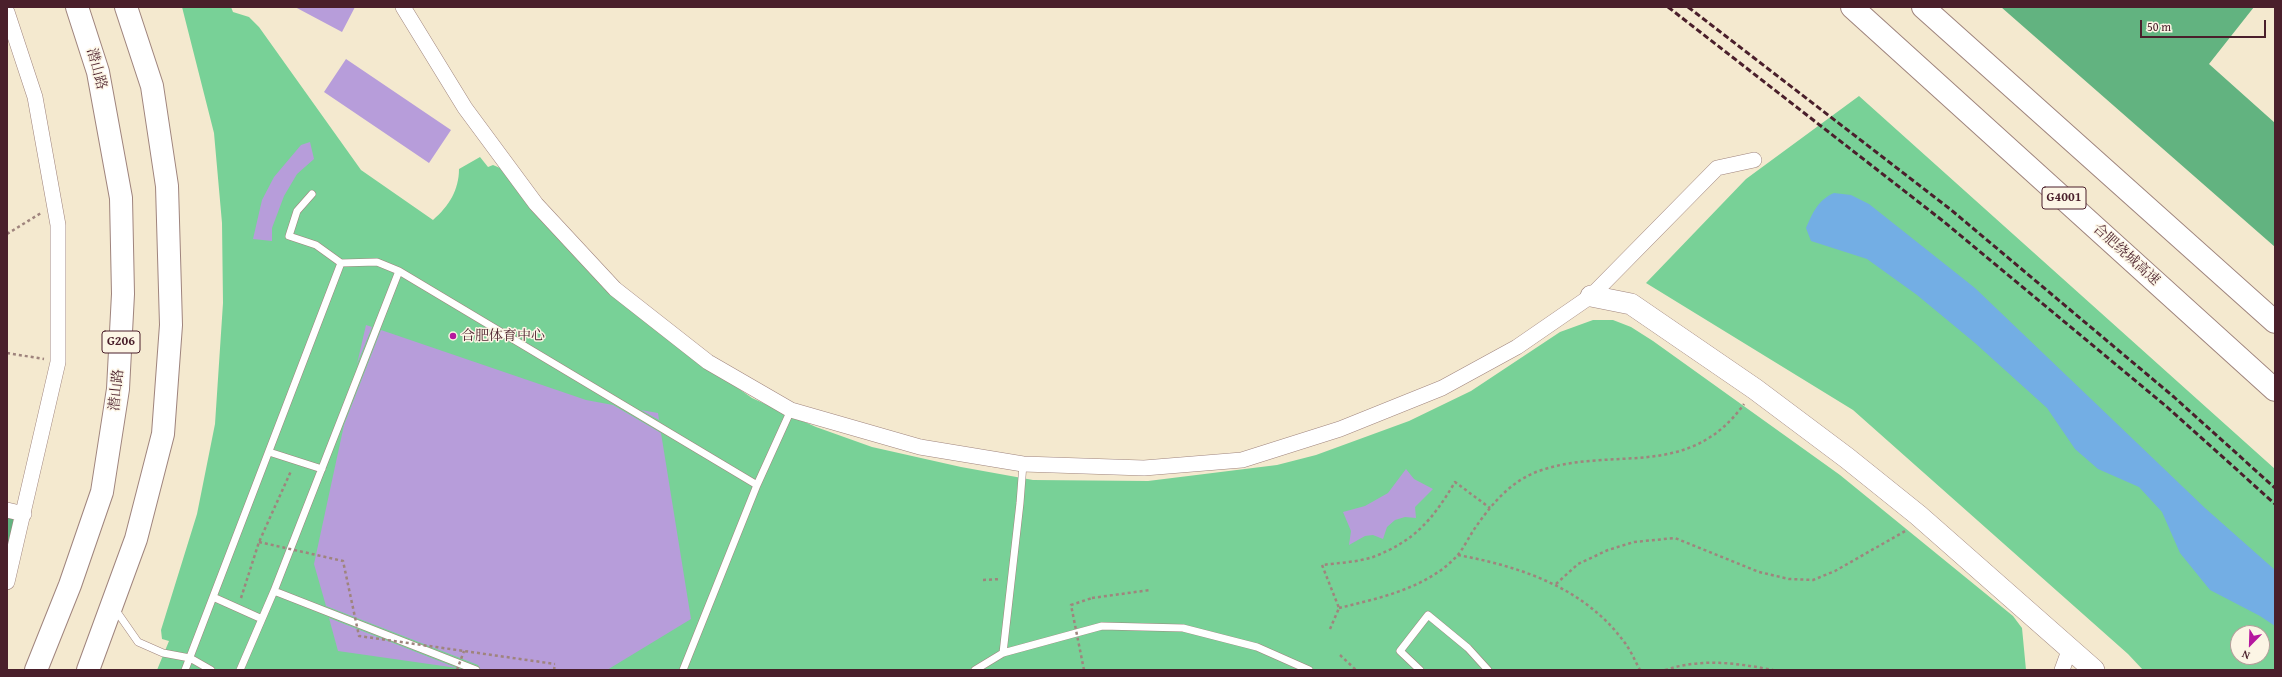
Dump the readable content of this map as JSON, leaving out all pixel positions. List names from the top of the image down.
{
  "streets": {
    "main road": [
      "潜山路",
      "G4001",
      "合肥绕城高速",
      "G206"
    ]
  },
  "places": ["合肥体育中心"],
  "scale_bar": "50 m",
  "north": "bottom left"
}
